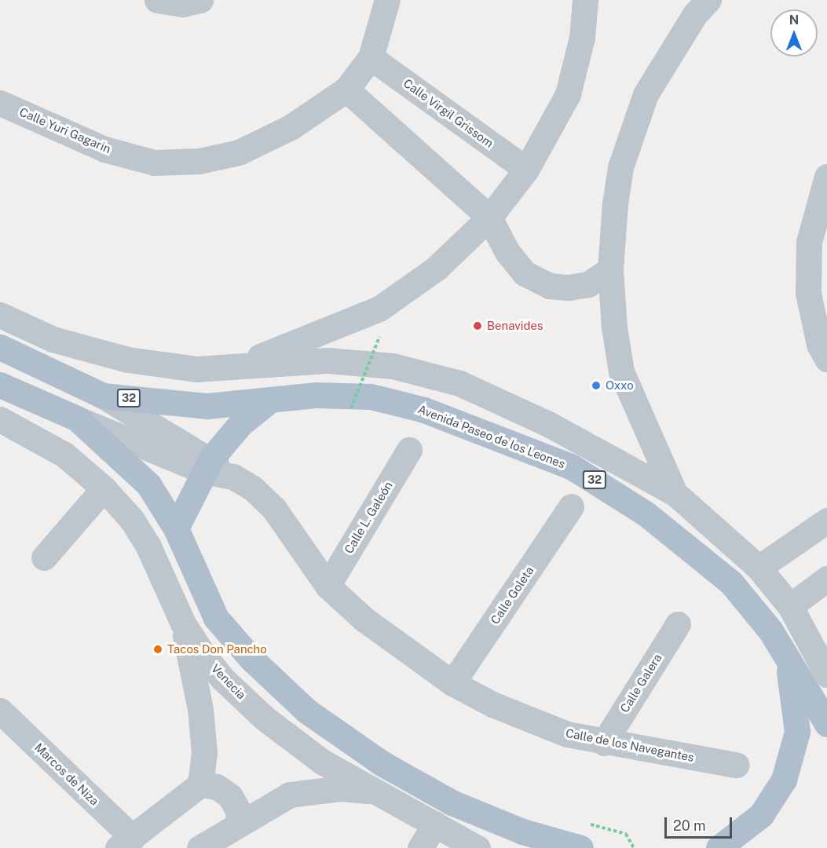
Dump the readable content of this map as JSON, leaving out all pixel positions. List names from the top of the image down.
{
  "streets": {
    "main road": ["32", "Avenida Paseo de los Leones"],
    "street": [
      "Calle Virgil Grissom",
      "Calle Yuri Gagarin",
      "Calle L. Galeón",
      "Calle Goleta",
      "Venecia",
      "Calle Galera",
      "Calle de los Navegantes",
      "Marcos de Niza"
    ]
  },
  "crossings": [
    ["Calle Virgil Grissom", "Calle Yuri Gagarin"],
    ["Avenida Paseo de los Leones", "Calle de los Navegantes"],
    ["Calle L. Galeón", "Calle de los Navegantes"],
    ["Calle Goleta", "Calle de los Navegantes"],
    ["Calle Galera", "Calle de los Navegantes"]
  ],
  "places": ["Benavides", "Oxxo", "Tacos Don Pancho"],
  "scale_bar": "20 m",
  "north": "top"
}
